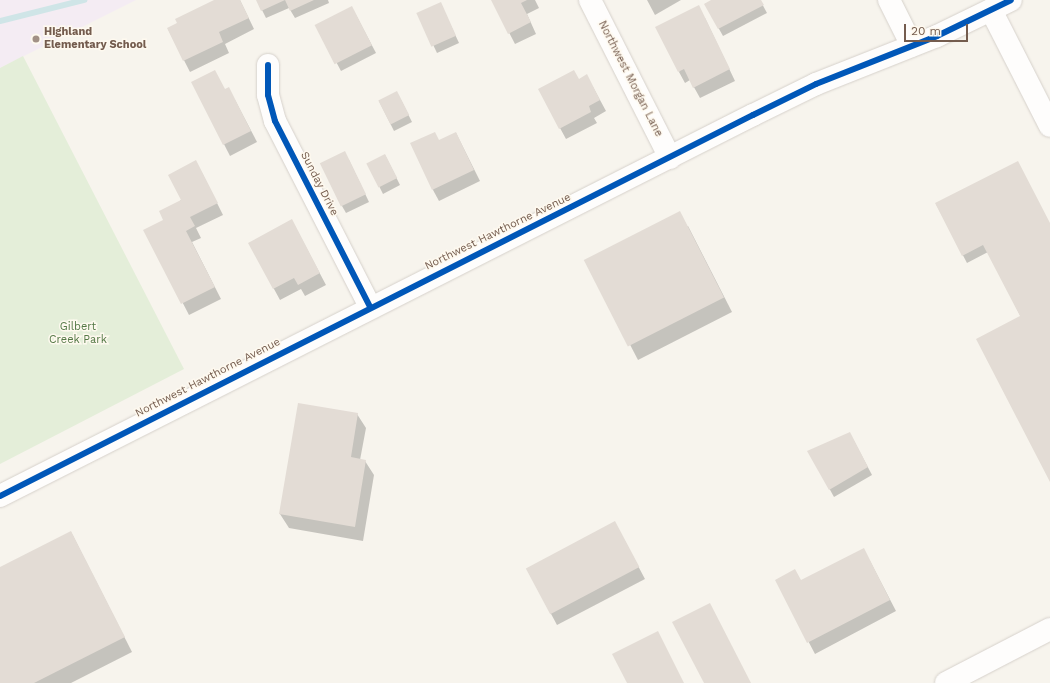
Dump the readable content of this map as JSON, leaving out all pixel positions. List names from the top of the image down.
{
  "streets": {
    "street": ["Northwest Morgan Lane", "Sunday Drive", "Northwest Hawthorne Avenue"]
  },
  "crossings": [
    ["Northwest Morgan Lane", "Northwest Hawthorne Avenue"],
    ["Sunday Drive", "Northwest Hawthorne Avenue"]
  ],
  "parks": ["Gilbert Creek Park"],
  "places": ["Highland Elementary School"],
  "scale_bar": "20 m"
}
